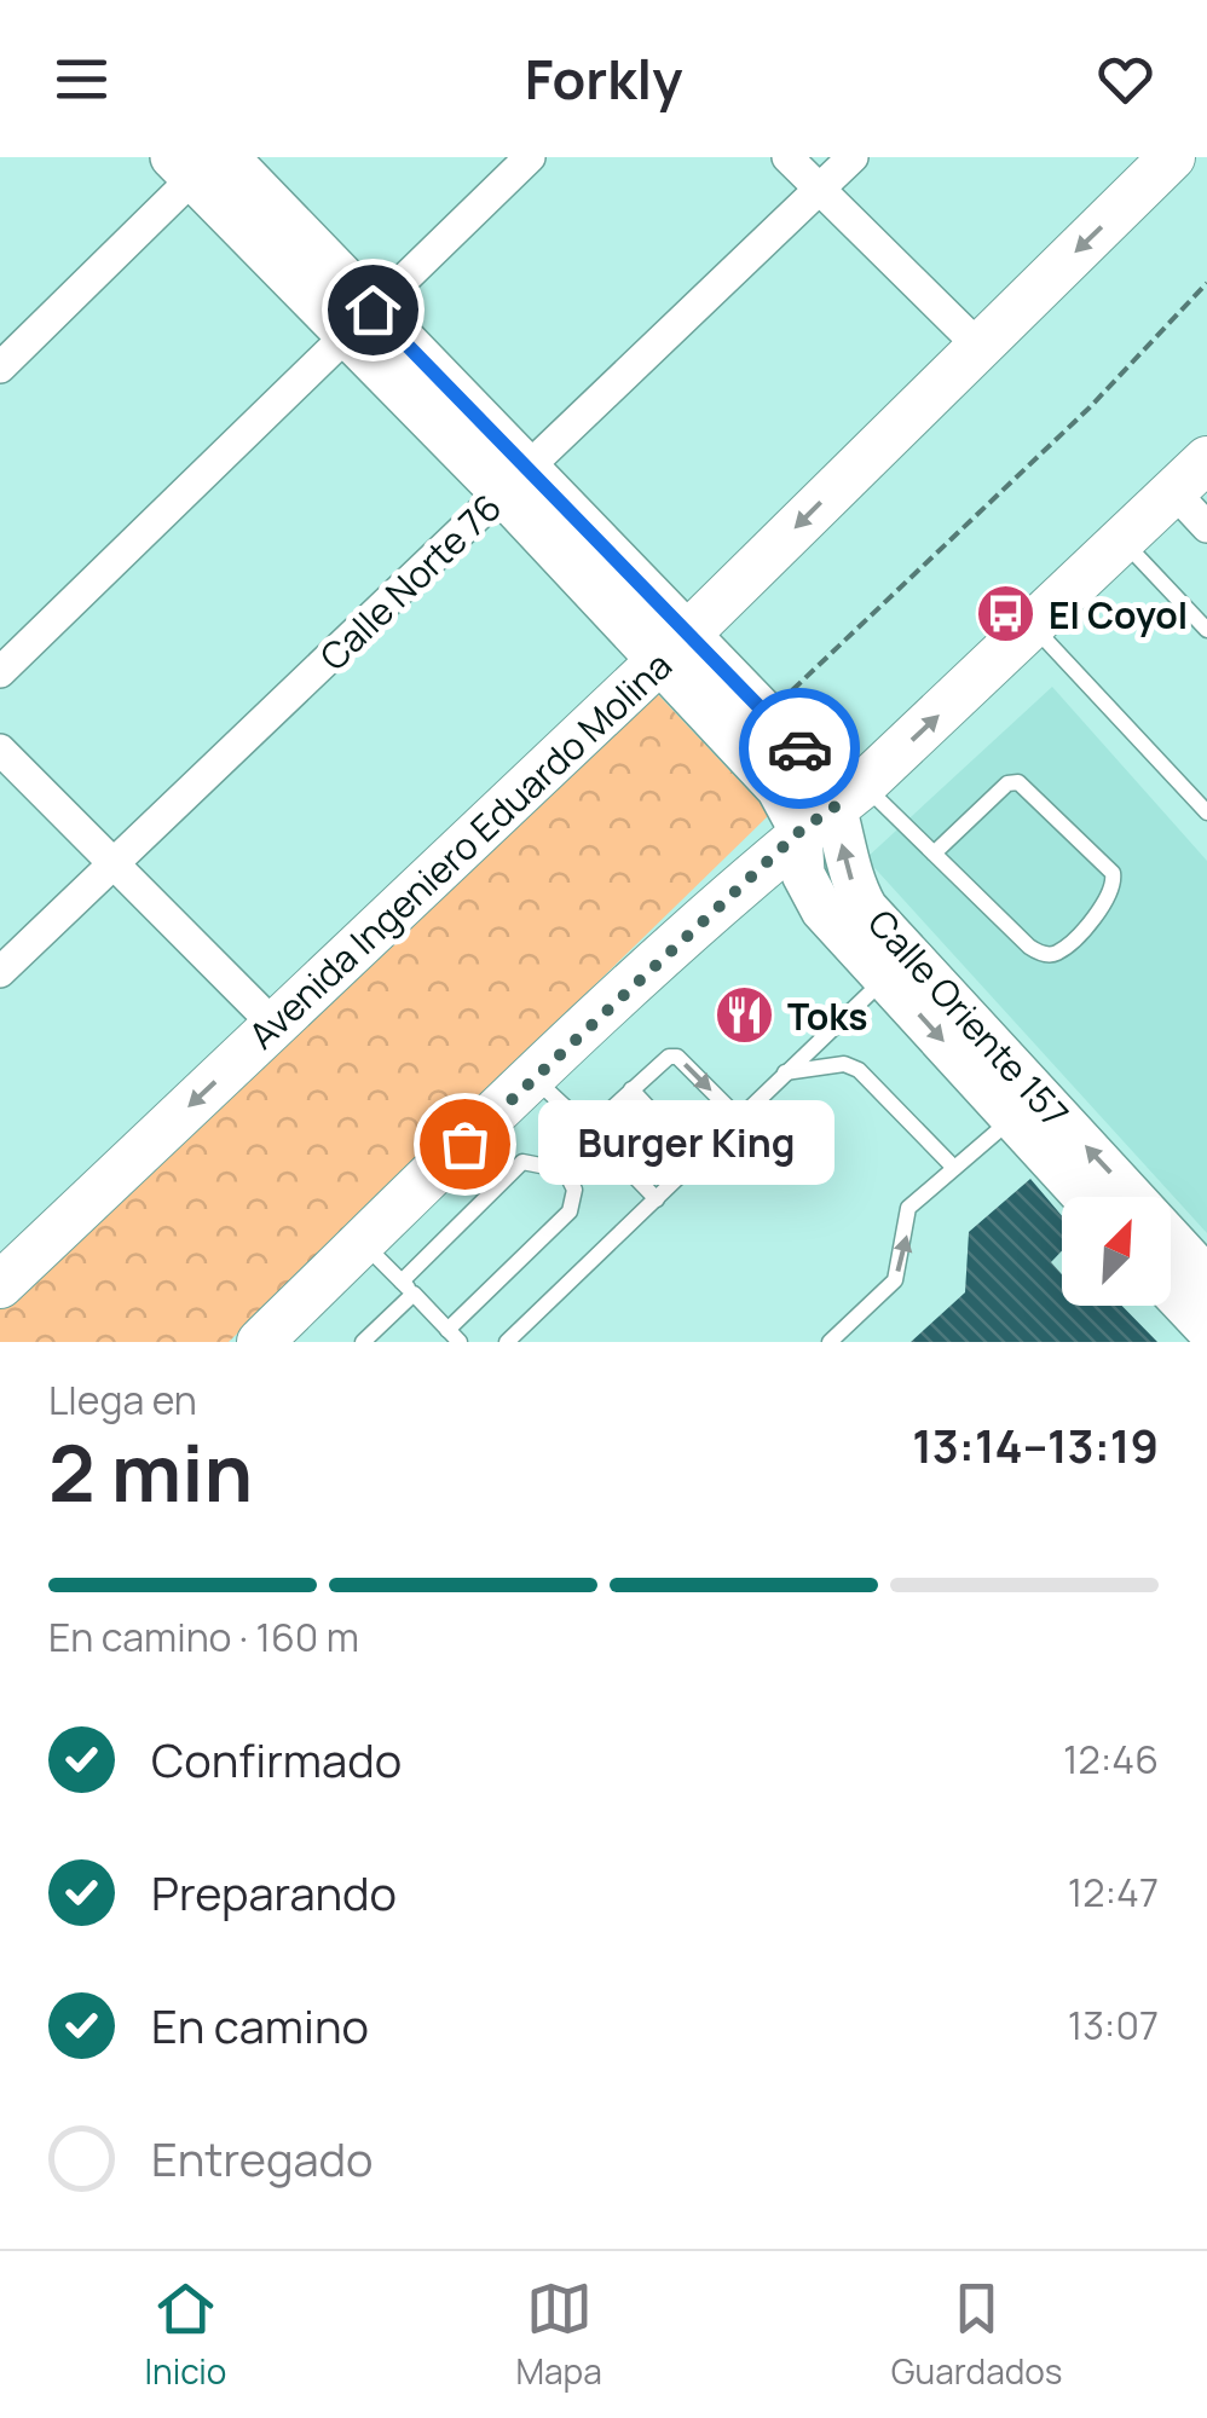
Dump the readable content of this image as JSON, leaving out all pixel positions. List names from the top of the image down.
{
  "streets": {
    "main road": ["Avenida Ingeniero Eduardo Molina"],
    "street": ["Calle Norte 76", "Calle Oriente 157"]
  },
  "crossings": [
    ["Calle Norte 76", "Calle Oriente 157"],
    ["Avenida Ingeniero Eduardo Molina", "Calle Oriente 157"]
  ],
  "places": {
    "bus stop": ["El Coyol"],
    "restaurant": ["Toks"],
    "other": ["Burger King"]
  },
  "north": "top right",
  "page": {
    "header": "Forkly",
    "bubble": "Burger King",
    "heading": ["2 min", "Llega en", "13:14–13:19"],
    "bar": "En camino · 160 m",
    "list": [
      ["Confirmado", "12:46"],
      ["Preparando", "12:47"],
      ["En camino", "13:07"],
      "Entregado"
    ],
    "tabs": ["Inicio", "Mapa", "Guardados"]
  }
}
